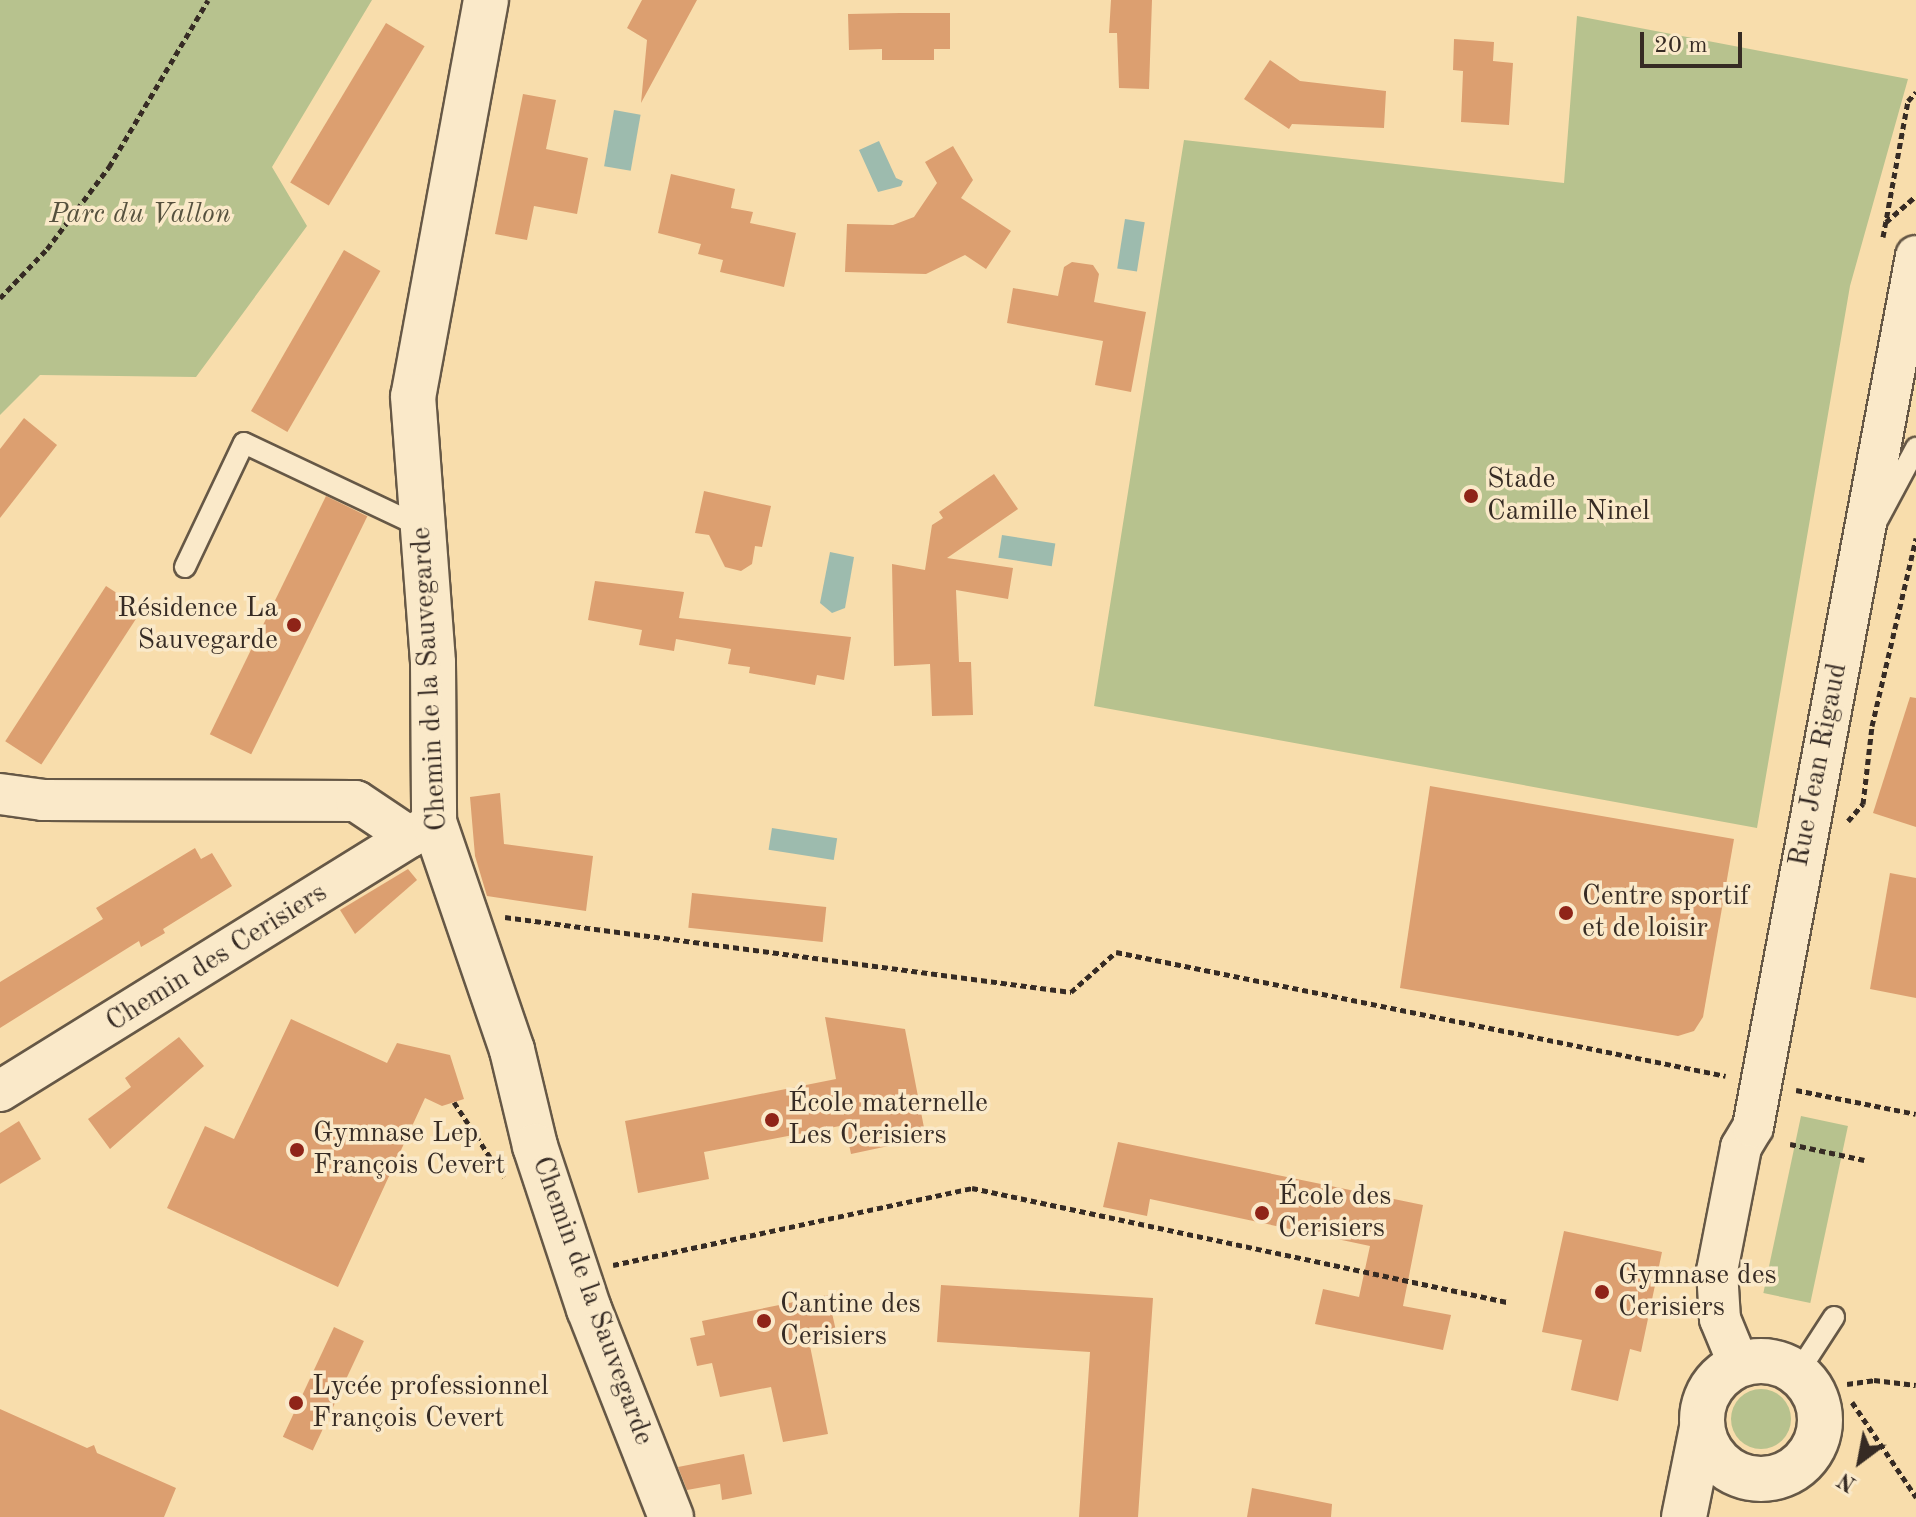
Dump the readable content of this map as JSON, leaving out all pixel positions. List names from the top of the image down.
{
  "streets": {
    "street": ["Chemin de la Sauvegarde", "Rue Jean Rigaud", "Chemin des Cerisiers"]
  },
  "crossings": [
    ["Chemin de la Sauvegarde", "Chemin des Cerisiers"]
  ],
  "parks": ["Parc du Vallon"],
  "places": [
    "Stade Camille Ninel",
    "Résidence La Sauvegarde",
    "Centre sportif et de loisir",
    "École maternelle Les Cerisiers",
    "Gymnase Lep François Cevert",
    "École des Cerisiers",
    "Gymnase des Cerisiers",
    "Cantine des Cerisiers",
    "Lycée professionnel François Cevert"
  ],
  "scale_bar": "20 m",
  "north": "bottom left"
}
